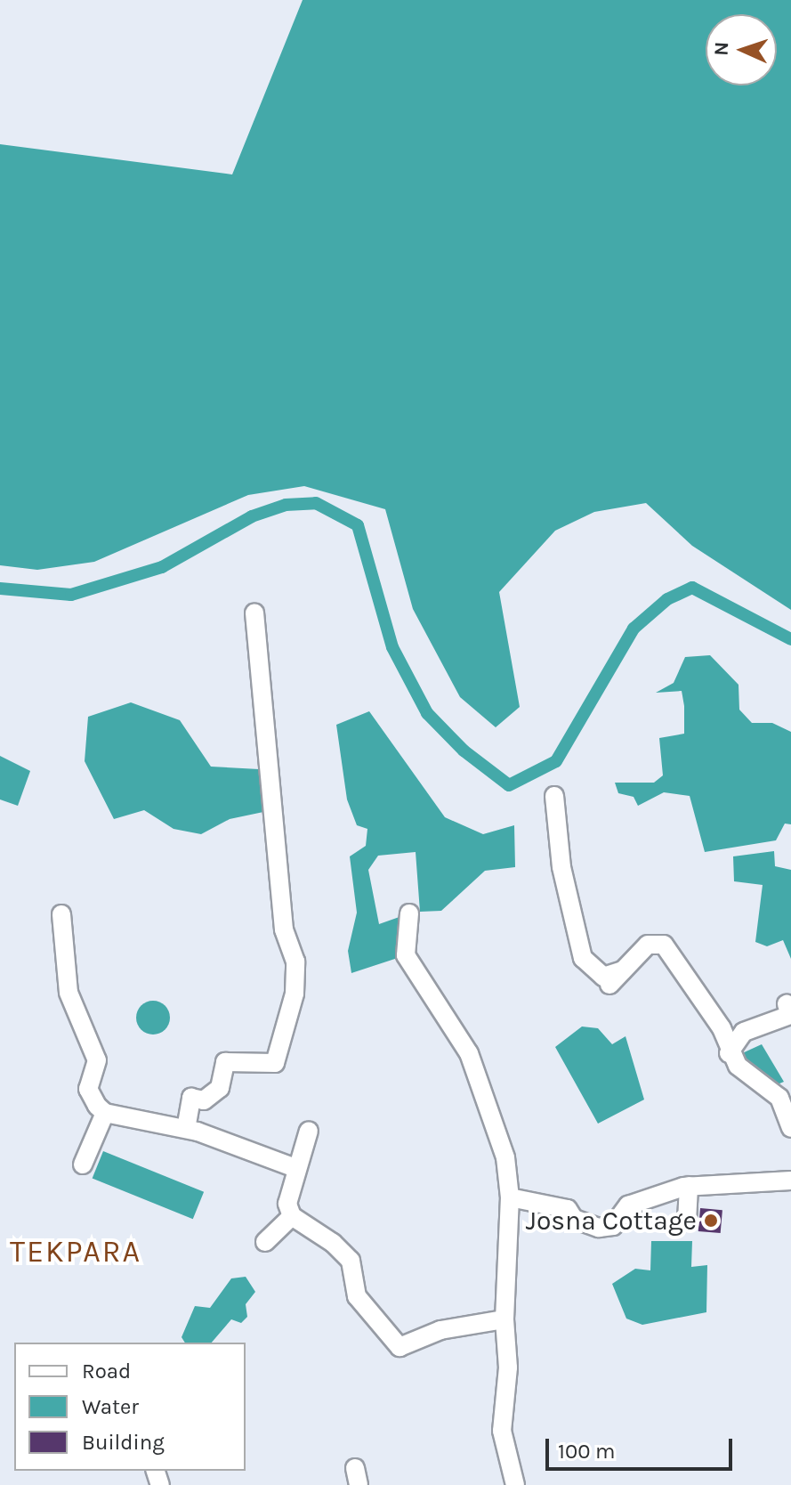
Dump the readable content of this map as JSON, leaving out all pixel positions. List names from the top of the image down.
{
  "districts": ["TEKPARA"],
  "places": ["Josna Cottage"],
  "legend": ["Road", "Water", "Building"],
  "scale_bar": "100 m",
  "north": "left"
}
